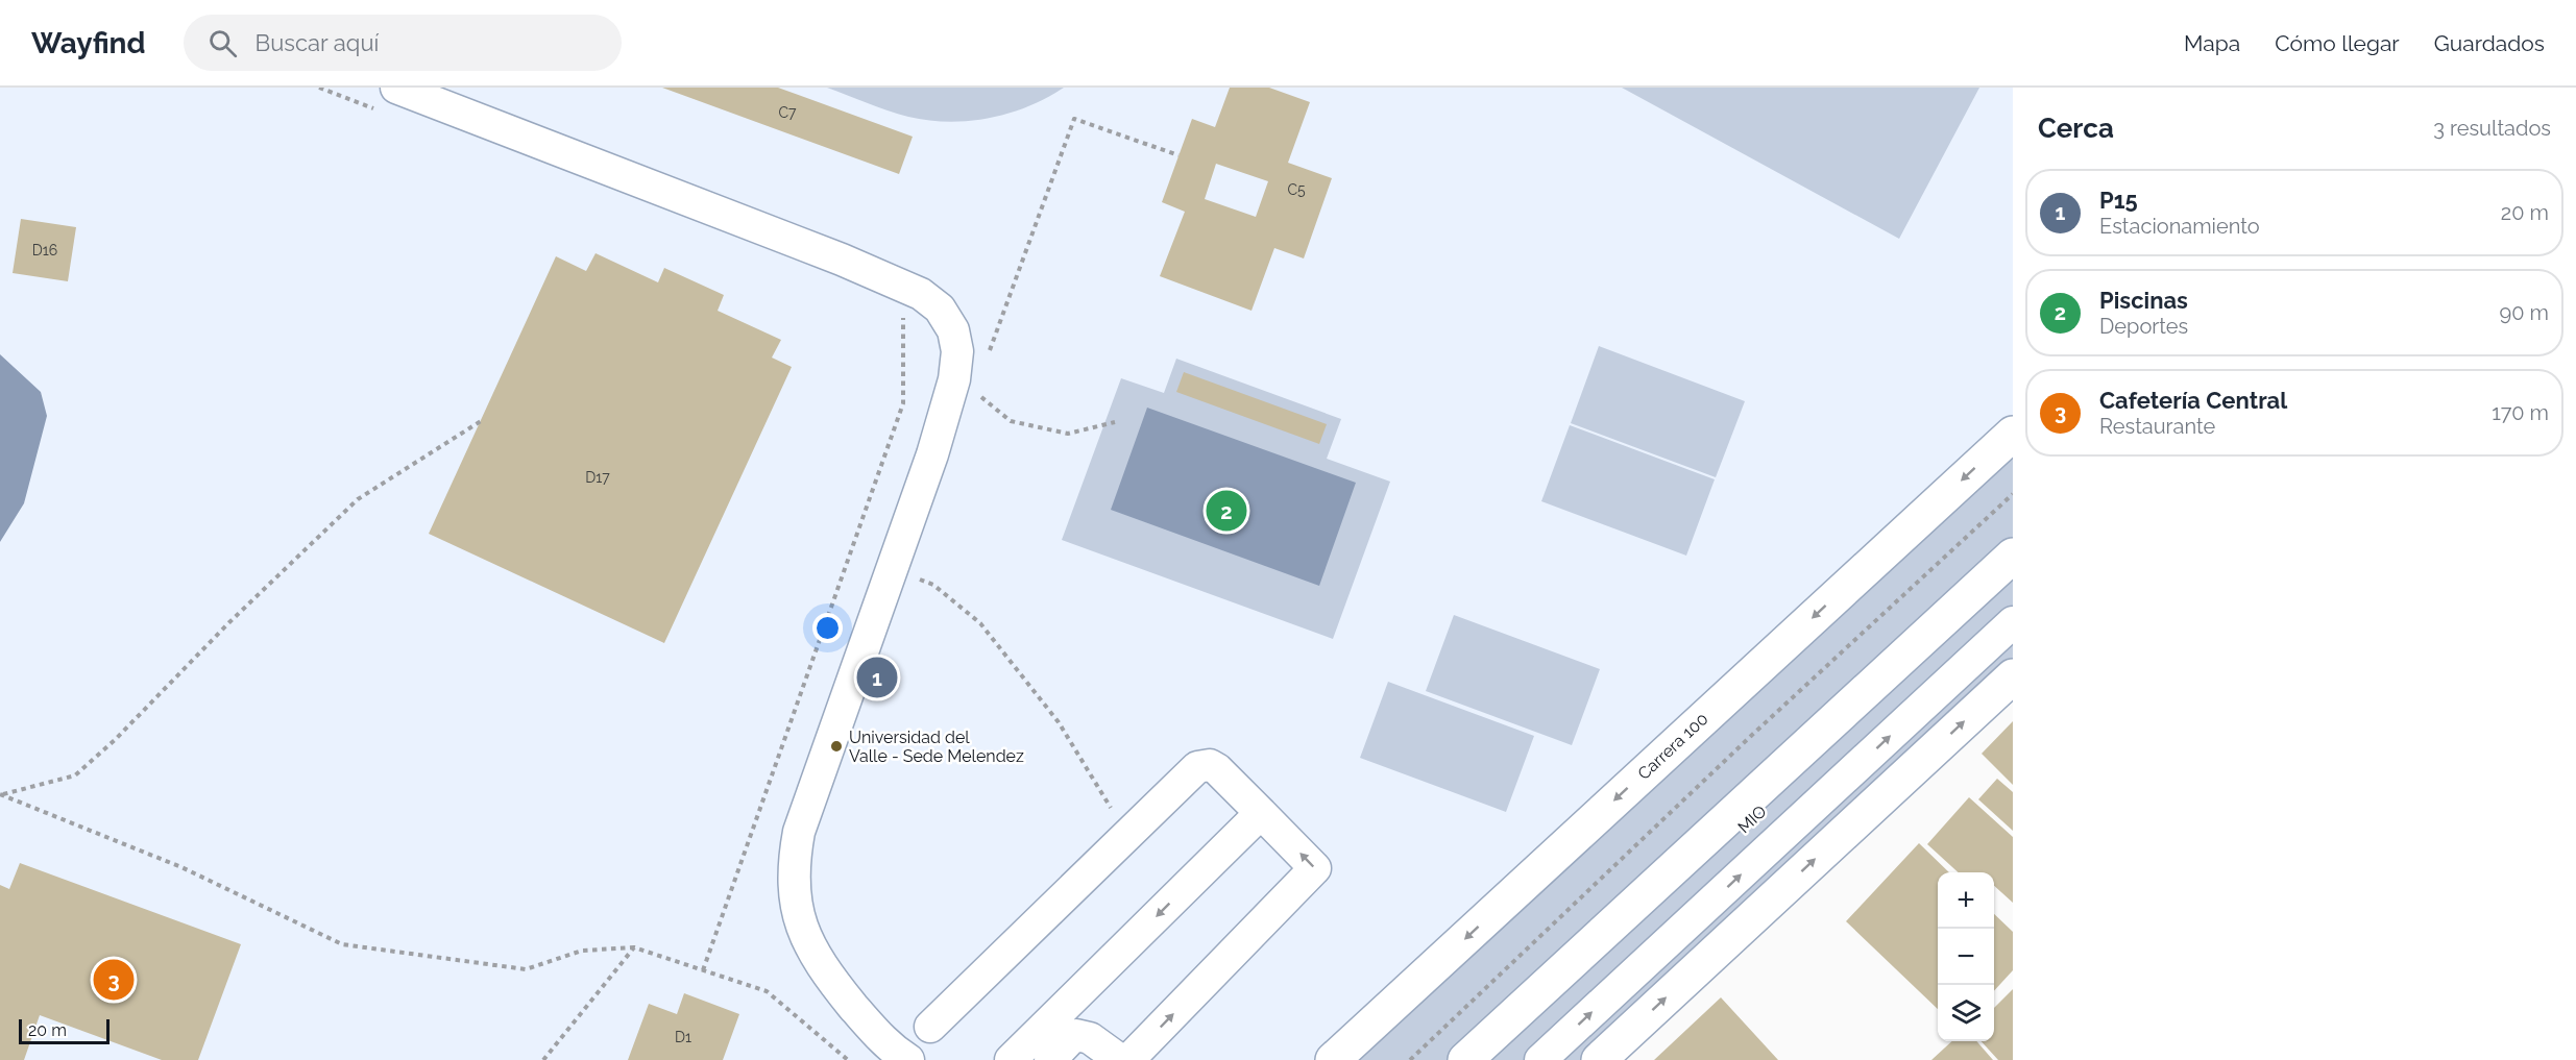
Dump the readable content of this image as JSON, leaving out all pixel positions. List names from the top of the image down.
{
  "streets": {
    "main road": ["Carrera 100"],
    "lane": ["MIO"]
  },
  "places": ["Universidad del Valle - Sede Melendez"],
  "house_numbers": [
    "C7",
    "C5",
    "D16",
    "D17",
    "D1"
  ],
  "scale_bar": "20 m",
  "page": {
    "header": "Wayfind",
    "search": "Buscar aquí",
    "nav": ["Mapa", "Cómo llegar", "Guardados"],
    "heading": ["Cerca", "3 resultados"],
    "list": [
      {
        "mark": "1",
        "name": "P15",
        "note": "Estacionamiento",
        "value": "20 m"
      },
      {
        "mark": "2",
        "name": "Piscinas",
        "note": "Deportes",
        "value": "90 m"
      },
      {
        "mark": "3",
        "name": "Cafetería Central",
        "note": "Restaurante",
        "value": "170 m"
      }
    ],
    "pins": ["2", "1", "3"],
    "map_buttons": ["+", "−"],
    "scale": "20 m"
  }
}
